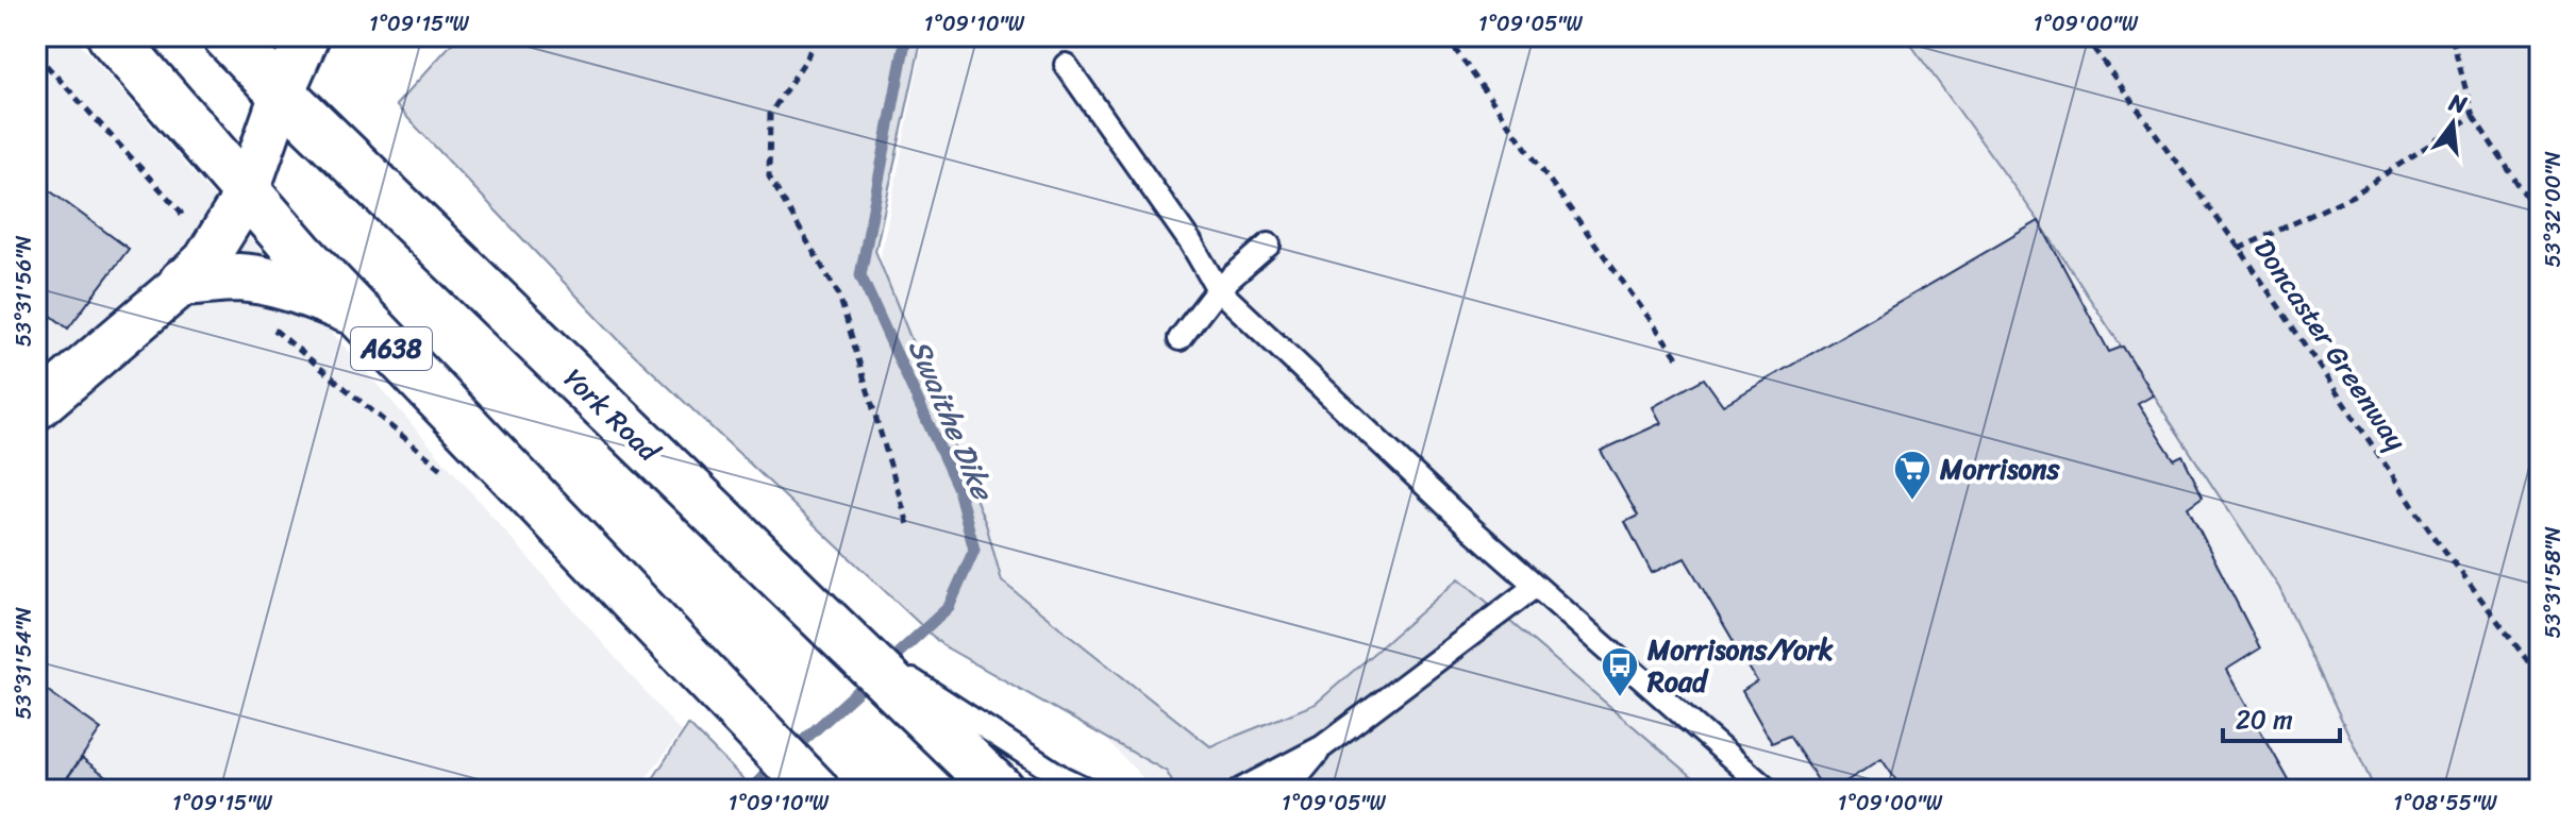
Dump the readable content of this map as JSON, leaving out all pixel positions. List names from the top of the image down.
{
  "streets": {
    "highway": ["A638", "York Road"],
    "path": ["Doncaster Greenway"]
  },
  "water": ["Swaithe Dike"],
  "places": {
    "supermarket": ["Morrisons"],
    "bus stop": ["Morrisons/York Road"]
  },
  "scale_bar": "20 m",
  "north": "top",
  "coordinates": [
    "1°09'15\"W",
    "1°09'10\"W",
    "1°09'05\"W",
    "1°09'00\"W",
    "53°32'00\"N",
    "53°31'56\"N",
    "53°31'58\"N",
    "53°31'54\"N",
    "1°08'55\"W"
  ]
}
